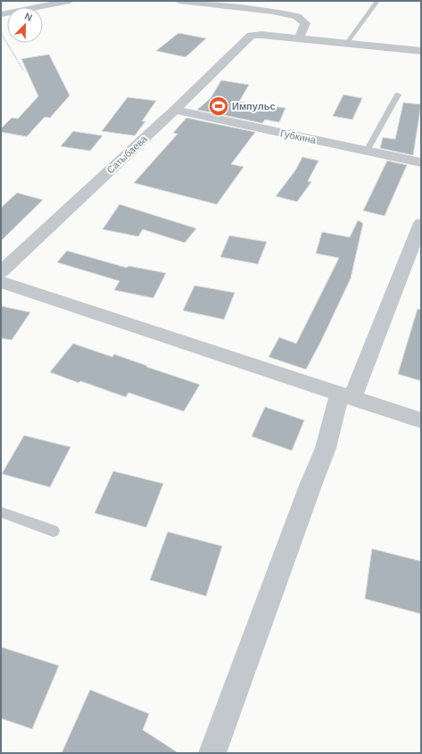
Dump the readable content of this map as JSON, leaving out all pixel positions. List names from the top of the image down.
{
  "streets": {
    "street": ["Губкина", "Сатыбаева"]
  },
  "crossings": [
    ["Губкина", "Сатыбаева"]
  ],
  "places": {
    "sports": ["Импульс"]
  },
  "north": "top right"
}
